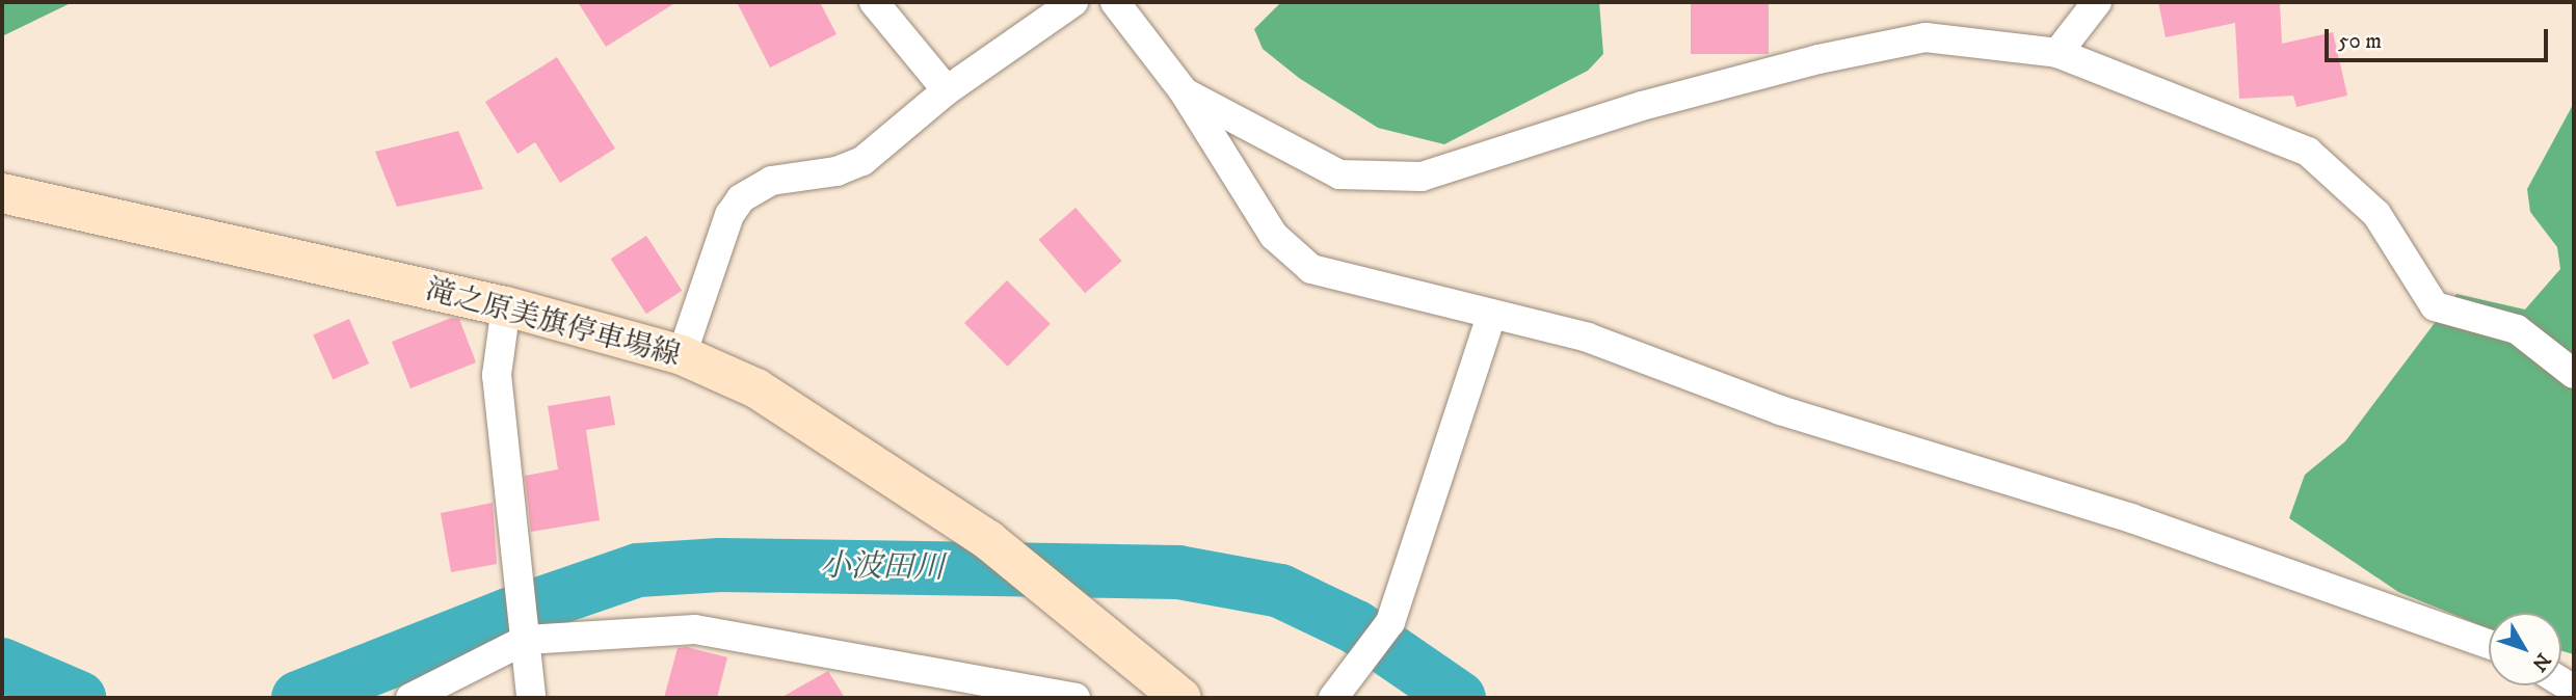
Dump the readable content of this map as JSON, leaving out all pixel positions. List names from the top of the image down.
{
  "streets": {
    "main road": ["滝之原美旗停車場線"]
  },
  "water": ["小波田川"],
  "scale_bar": "50 m",
  "north": "bottom right"
}
